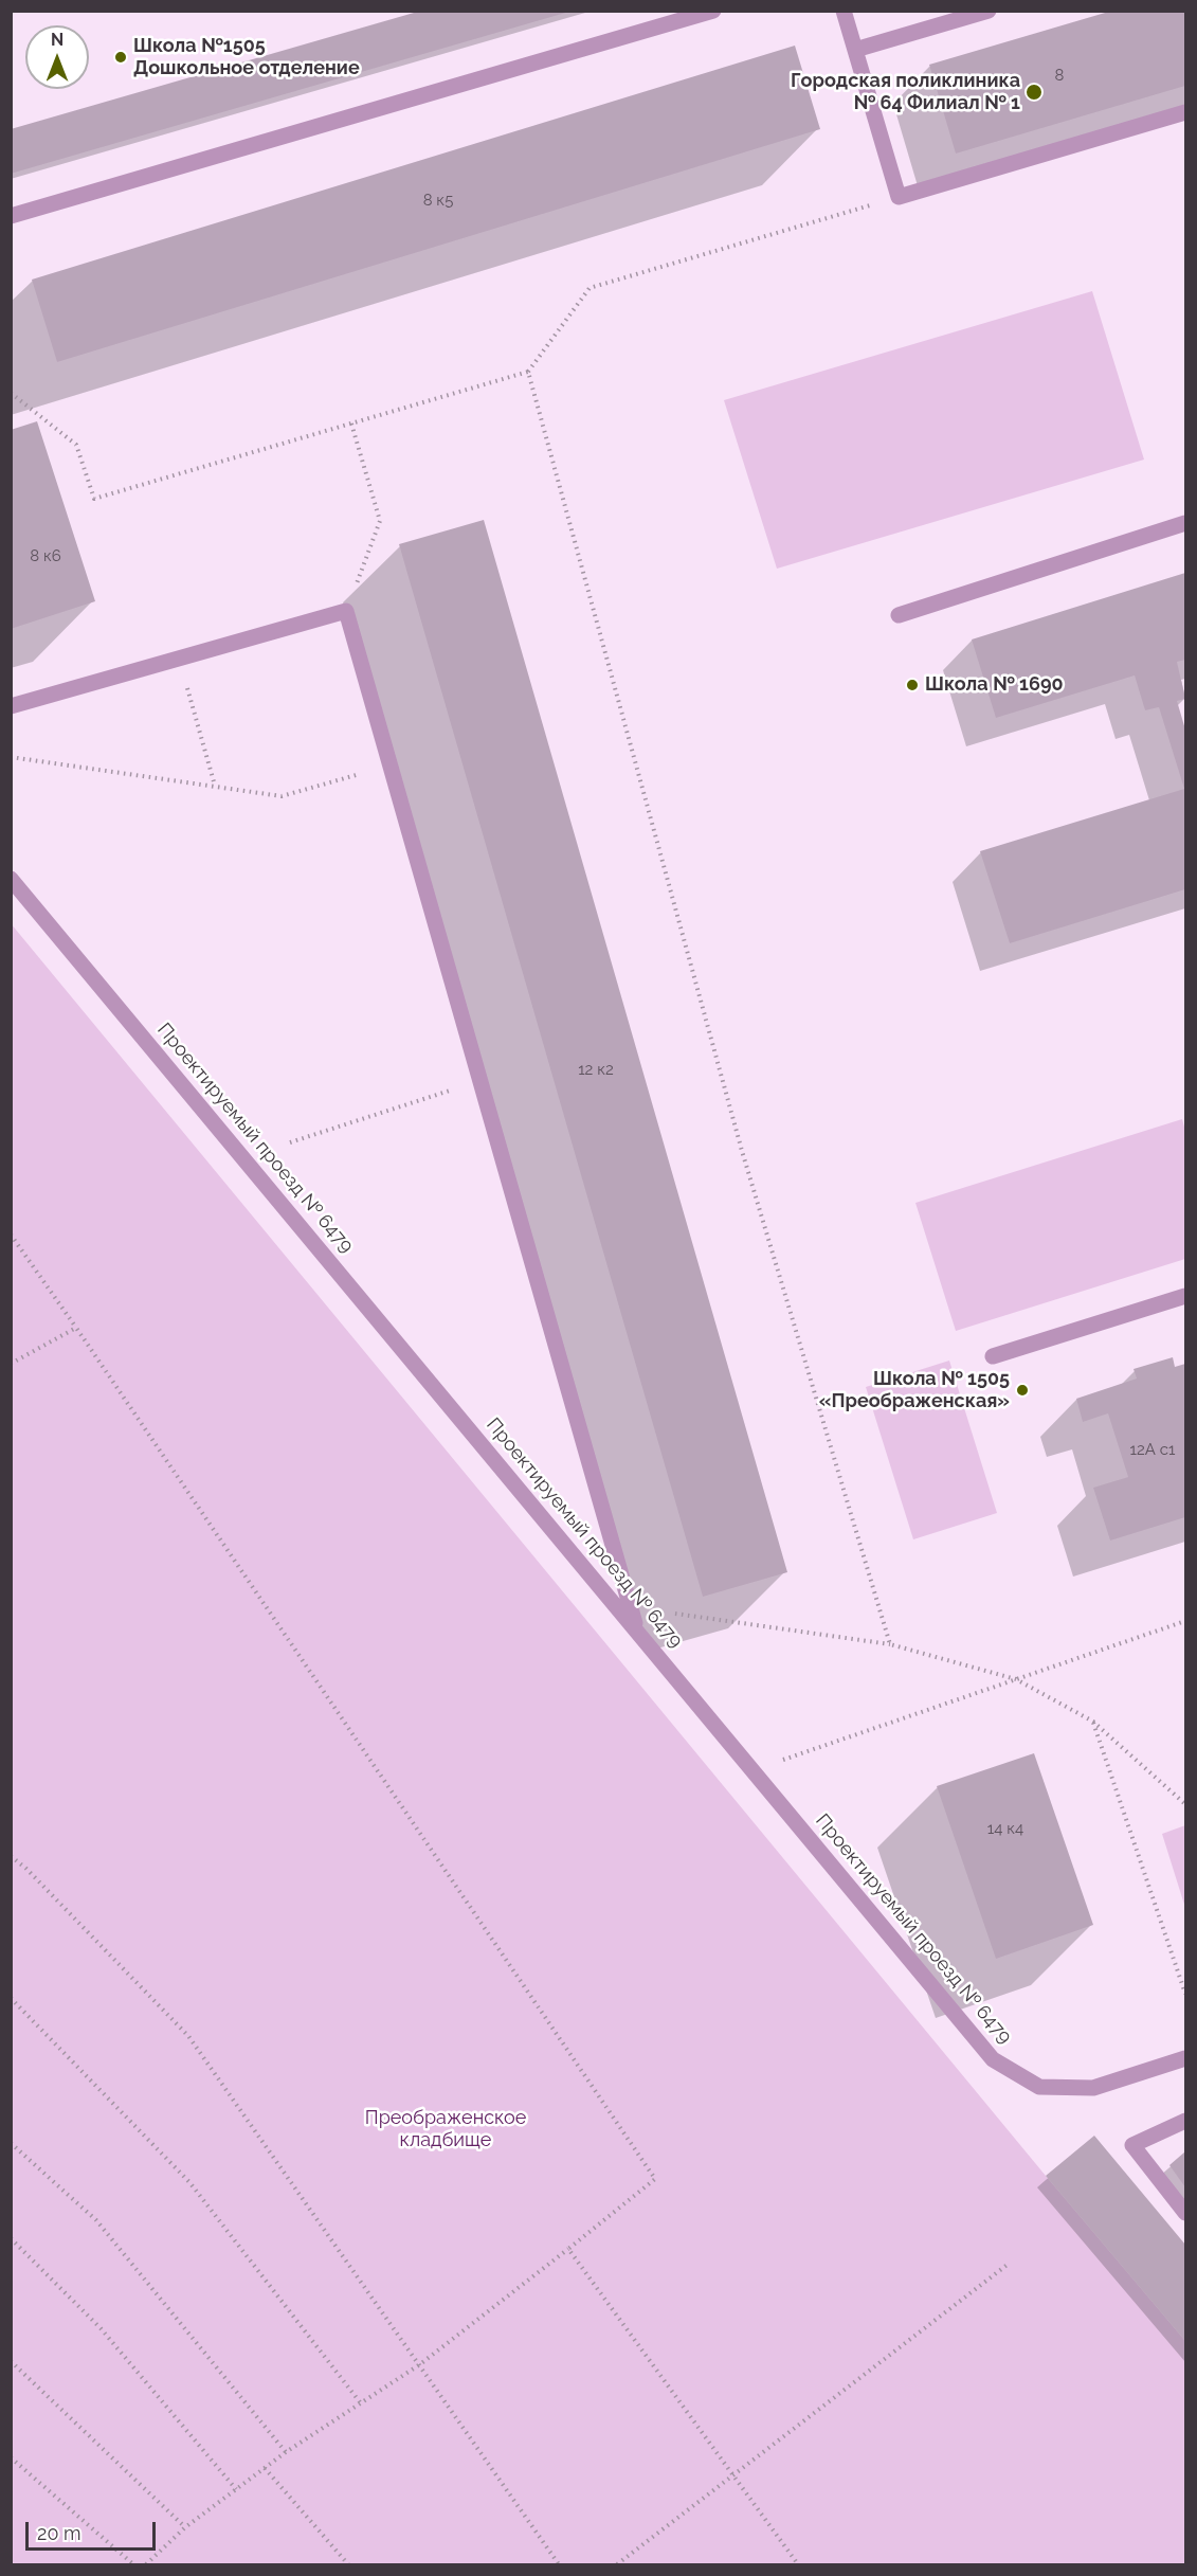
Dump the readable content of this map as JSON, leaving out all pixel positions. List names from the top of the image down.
{
  "streets": {
    "street": ["Проектируемый проезд № 6479"]
  },
  "parks": ["Преображенское кладбище"],
  "places": [
    "Школа №1505 Дошкольное отделение",
    "Городская поликлиника № 64 Филиал № 1",
    "Школа № 1690",
    "Школа № 1505 «Преображенская»"
  ],
  "house_numbers": [
    "8",
    "8 к5",
    "8 к6",
    "12 к2",
    "12А с1",
    "14 к4"
  ],
  "scale_bar": "20 m",
  "north": "top"
}
